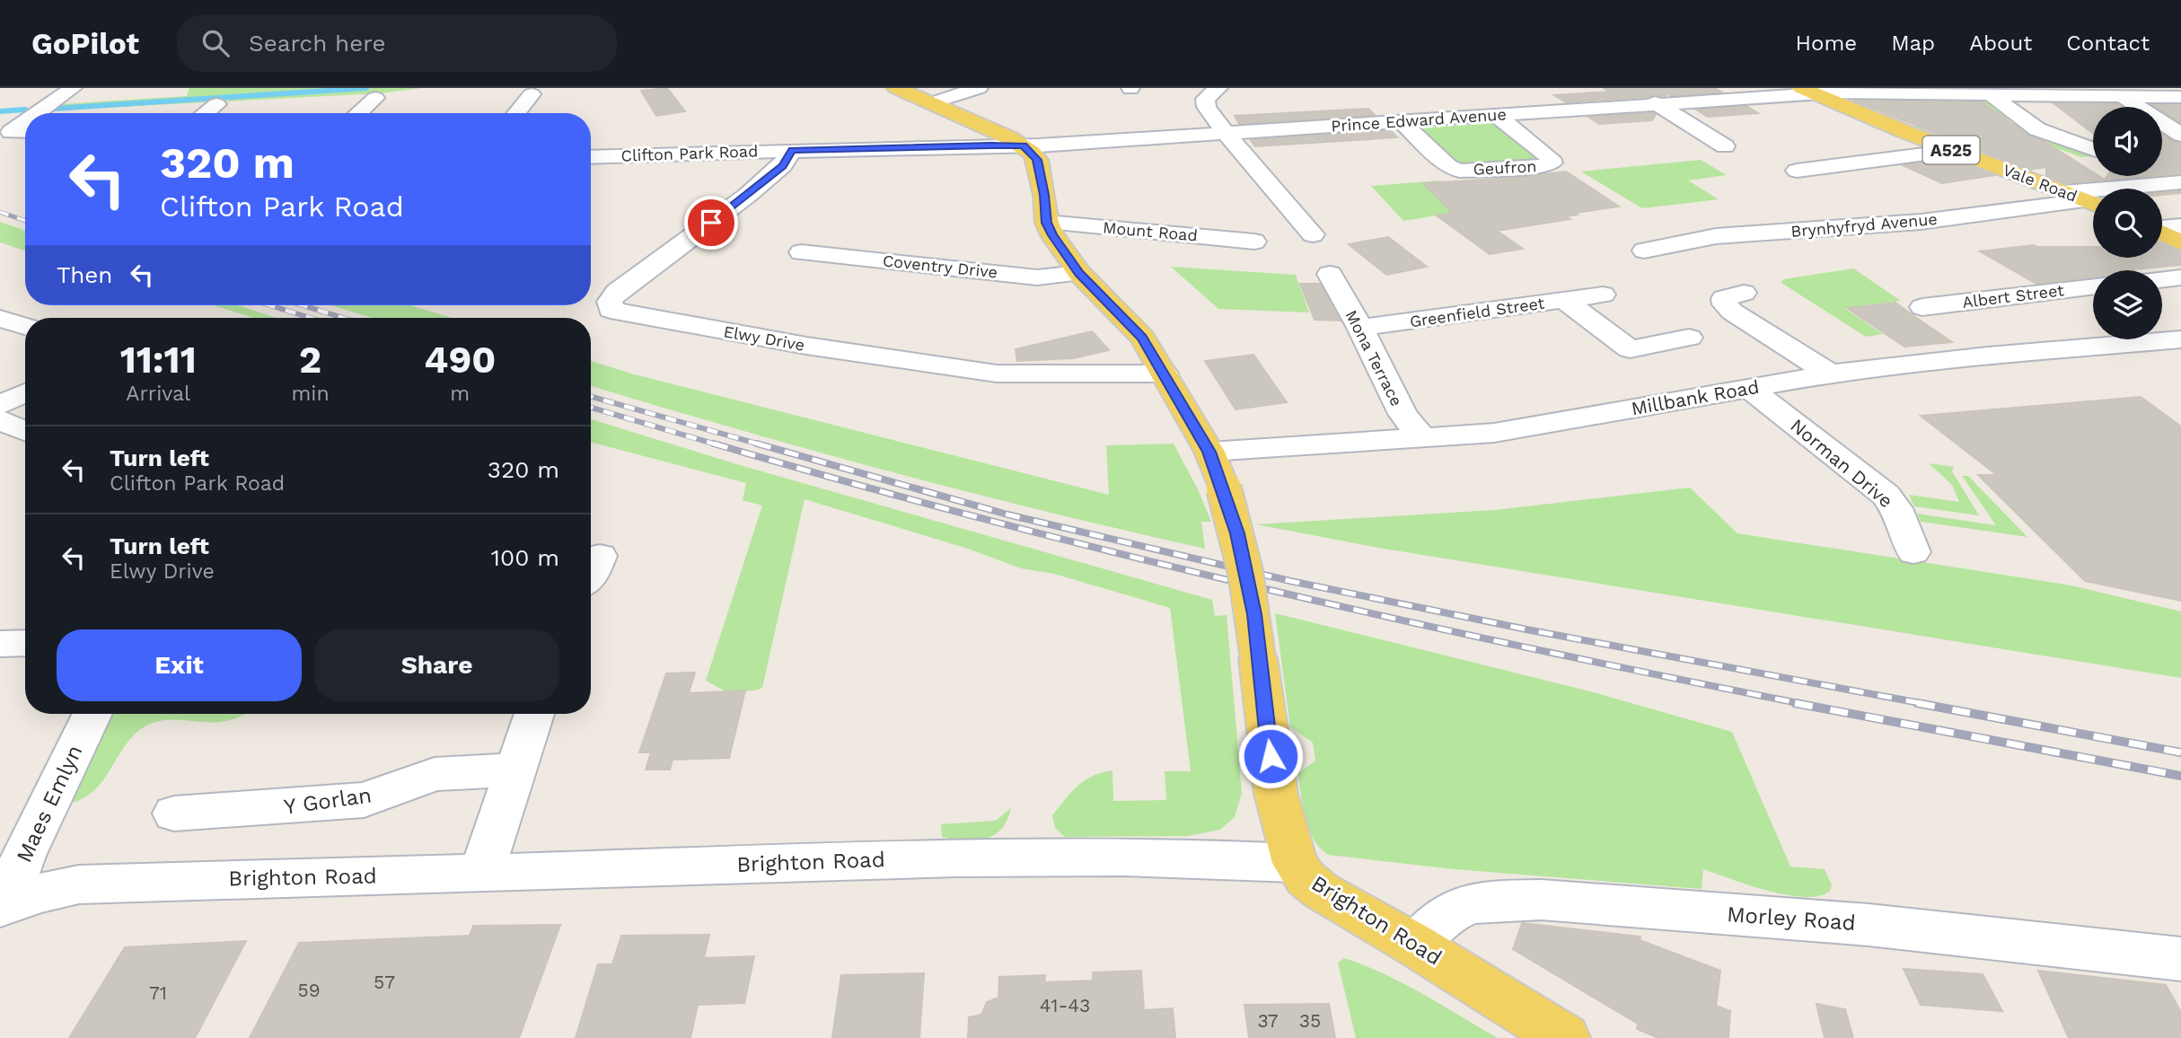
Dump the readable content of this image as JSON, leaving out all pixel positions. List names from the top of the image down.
{
  "streets": {
    "main road": ["A525", "Vale Road", "Brighton Road"],
    "street": [
      "Prince Edward Avenue",
      "Clifton Park Road",
      "Geufron",
      "Brynhyfryd Avenue",
      "Mount Road",
      "Coventry Drive",
      "Albert Street",
      "Greenfield Street",
      "Elwy Drive",
      "Mona Terrace",
      "Millbank Road",
      "Norman Drive",
      "Y Gorlan",
      "Maes Emlyn",
      "Morley Road"
    ]
  },
  "crossings": [
    ["Prince Edward Avenue", "Clifton Park Road"],
    ["Prince Edward Avenue", "Geufron"],
    ["Prince Edward Avenue", "Vale Road"],
    ["Clifton Park Road", "Elwy Drive"],
    ["Vale Road", "Brynhyfryd Avenue"],
    ["Greenfield Street", "Mona Terrace"],
    ["Mona Terrace", "Millbank Road"],
    ["Millbank Road", "Norman Drive"],
    ["Maes Emlyn", "Brighton Road"],
    ["Brighton Road", "Morley Road"]
  ],
  "house_numbers": [
    "57",
    "59",
    "71",
    "41-43",
    "37",
    "35"
  ],
  "page": {
    "header": "GoPilot",
    "search": "Search here",
    "nav": [
      "Home",
      "Map",
      "About",
      "Contact"
    ],
    "turn": ["320 m", "Clifton Park Road"],
    "then": "Then",
    "eta": [
      "11:11",
      "Arrival",
      "2",
      "min",
      "490",
      "m"
    ],
    "list": [
      {
        "name": "Turn left",
        "note": "Clifton Park Road",
        "value": "320 m"
      },
      {
        "name": "Turn left",
        "note": "Elwy Drive",
        "value": "100 m"
      }
    ],
    "buttons": ["Exit", "Share"]
  }
}
